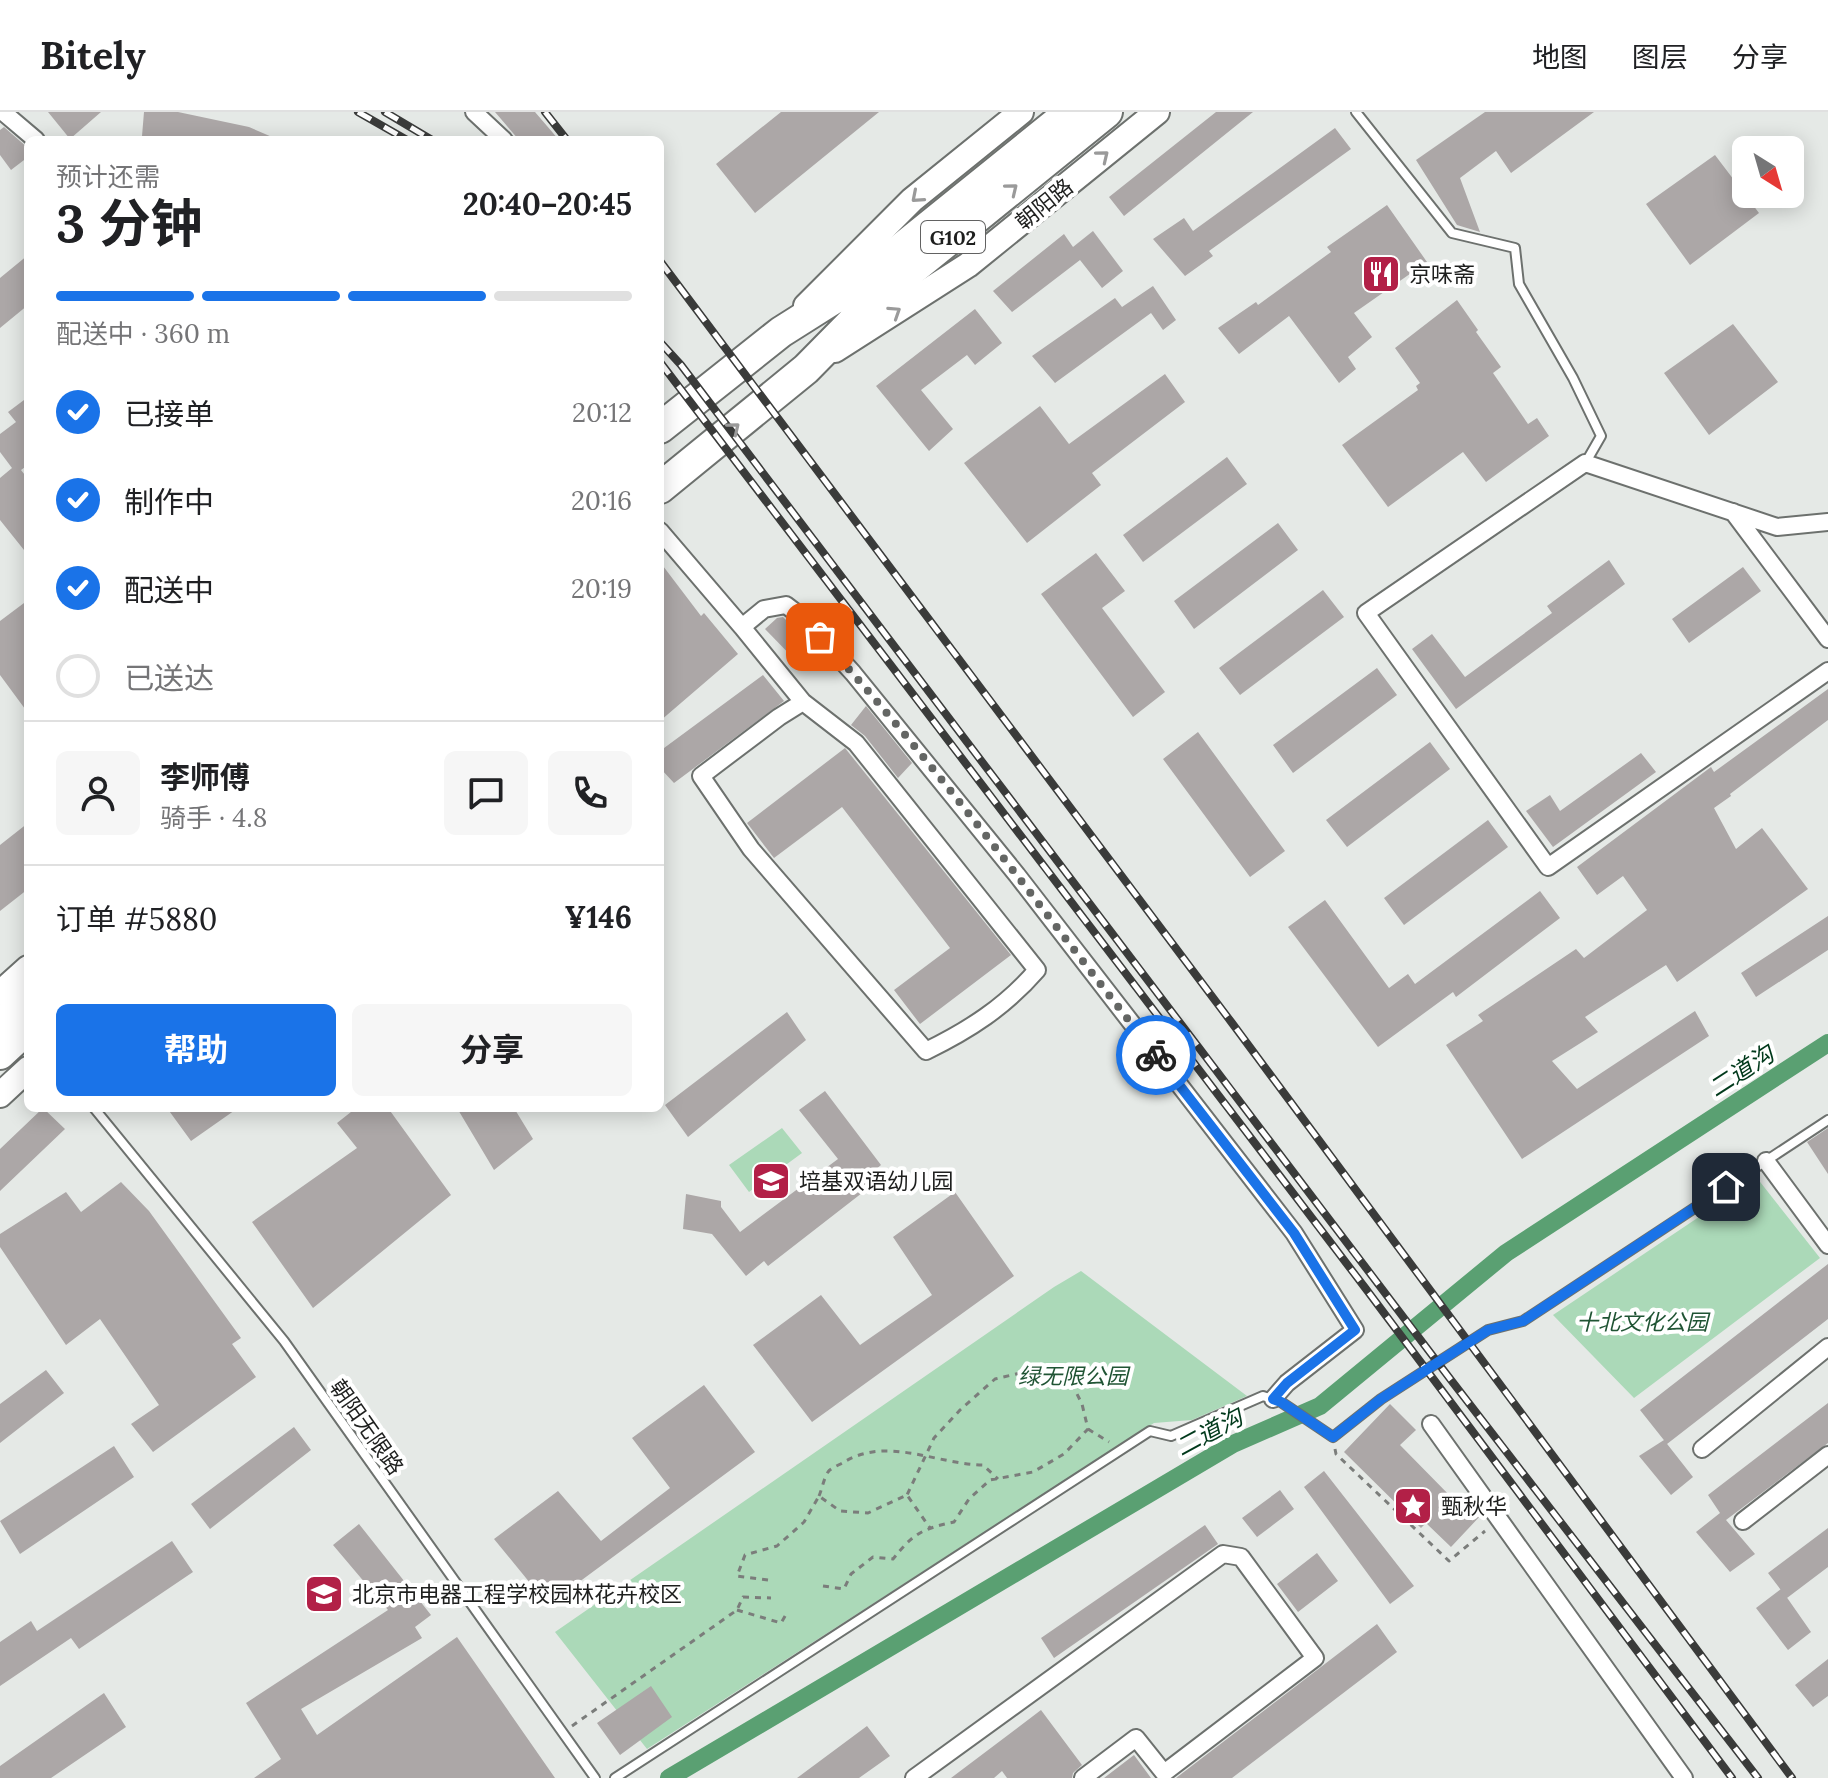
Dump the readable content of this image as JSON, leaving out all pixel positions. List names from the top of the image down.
{
  "streets": {
    "highway": ["朝阳路", "G102"],
    "lane": ["朝阳无限路"]
  },
  "water": ["二道沟"],
  "parks": ["十北文化公园", "绿无限公园"],
  "places": {
    "restaurant": ["京味斋"],
    "school or university": ["培基双语幼儿园", "北京市电器工程学校园林花卉校区"],
    "place": ["甄秋华"]
  },
  "north": "bottom right",
  "page": {
    "header": "Bitely",
    "nav": ["地图", "图层", "分享"],
    "heading": ["3 分钟", "预计还需", "20:40–20:45"],
    "panel": [
      "李师傅",
      "骑手 · 4.8",
      "订单 #5880",
      "¥146"
    ],
    "bar": "配送中 · 360 m",
    "list": [
      ["已接单", "20:12"],
      ["制作中", "20:16"],
      ["配送中", "20:19"],
      "已送达"
    ],
    "buttons": ["帮助", "分享"]
  }
}
